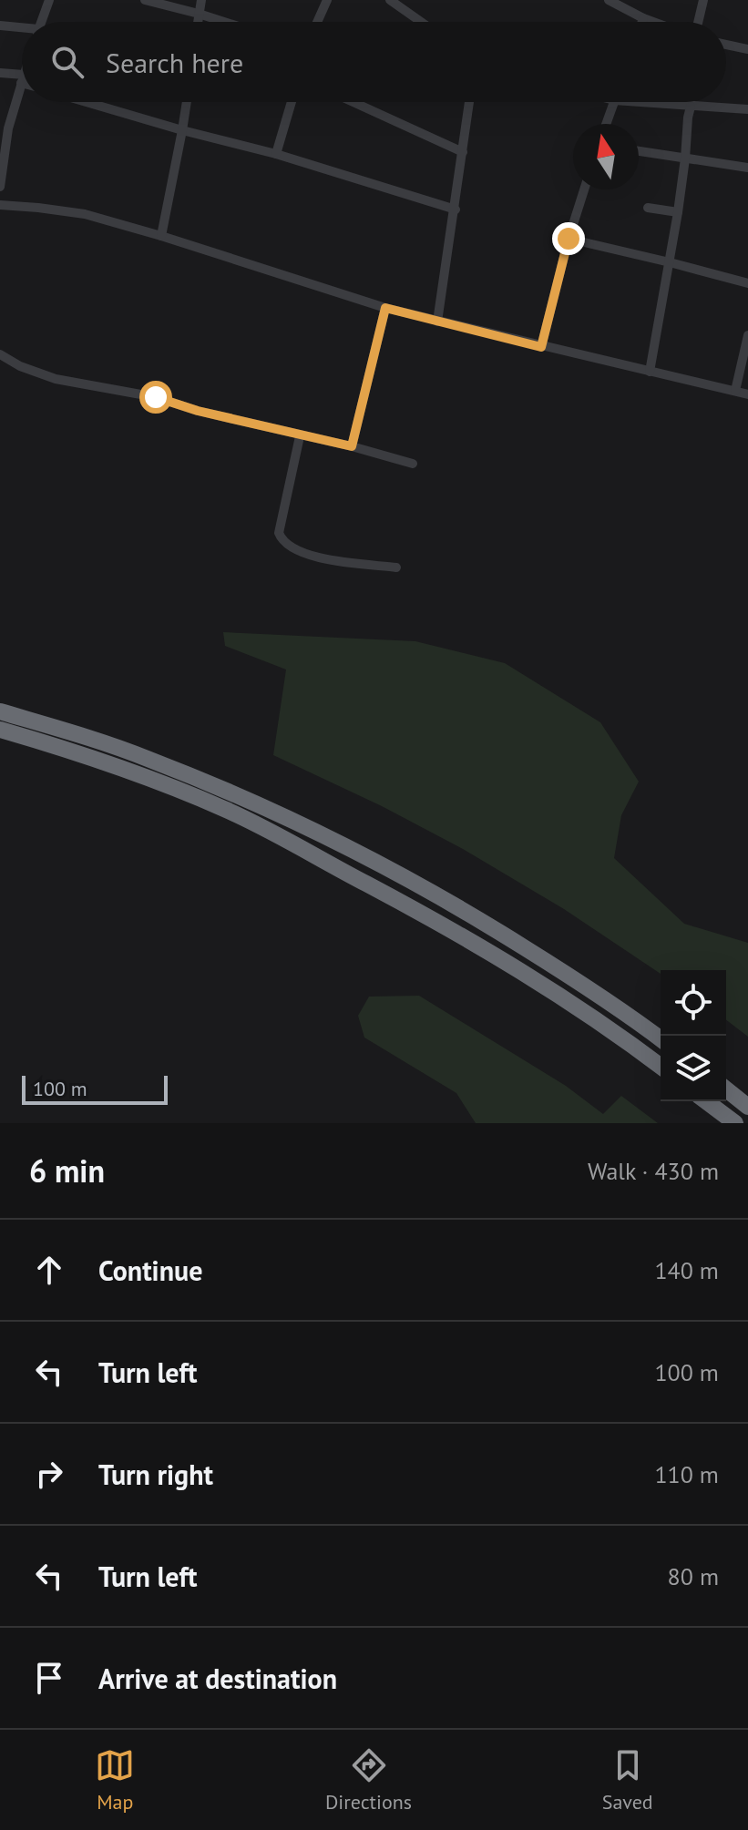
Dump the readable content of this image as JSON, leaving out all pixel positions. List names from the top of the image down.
{
  "scale_bar": "100 m",
  "north": "top",
  "page": {
    "search": "Search here",
    "scale": "100 m",
    "heading": ["6 min", "Walk · 430 m"],
    "list": [
      ["Continue", "140 m"],
      ["Turn left", "100 m"],
      ["Turn right", "110 m"],
      ["Turn left", "80 m"],
      "Arrive at destination"
    ],
    "nav": ["Map", "Directions", "Saved"]
  }
}
